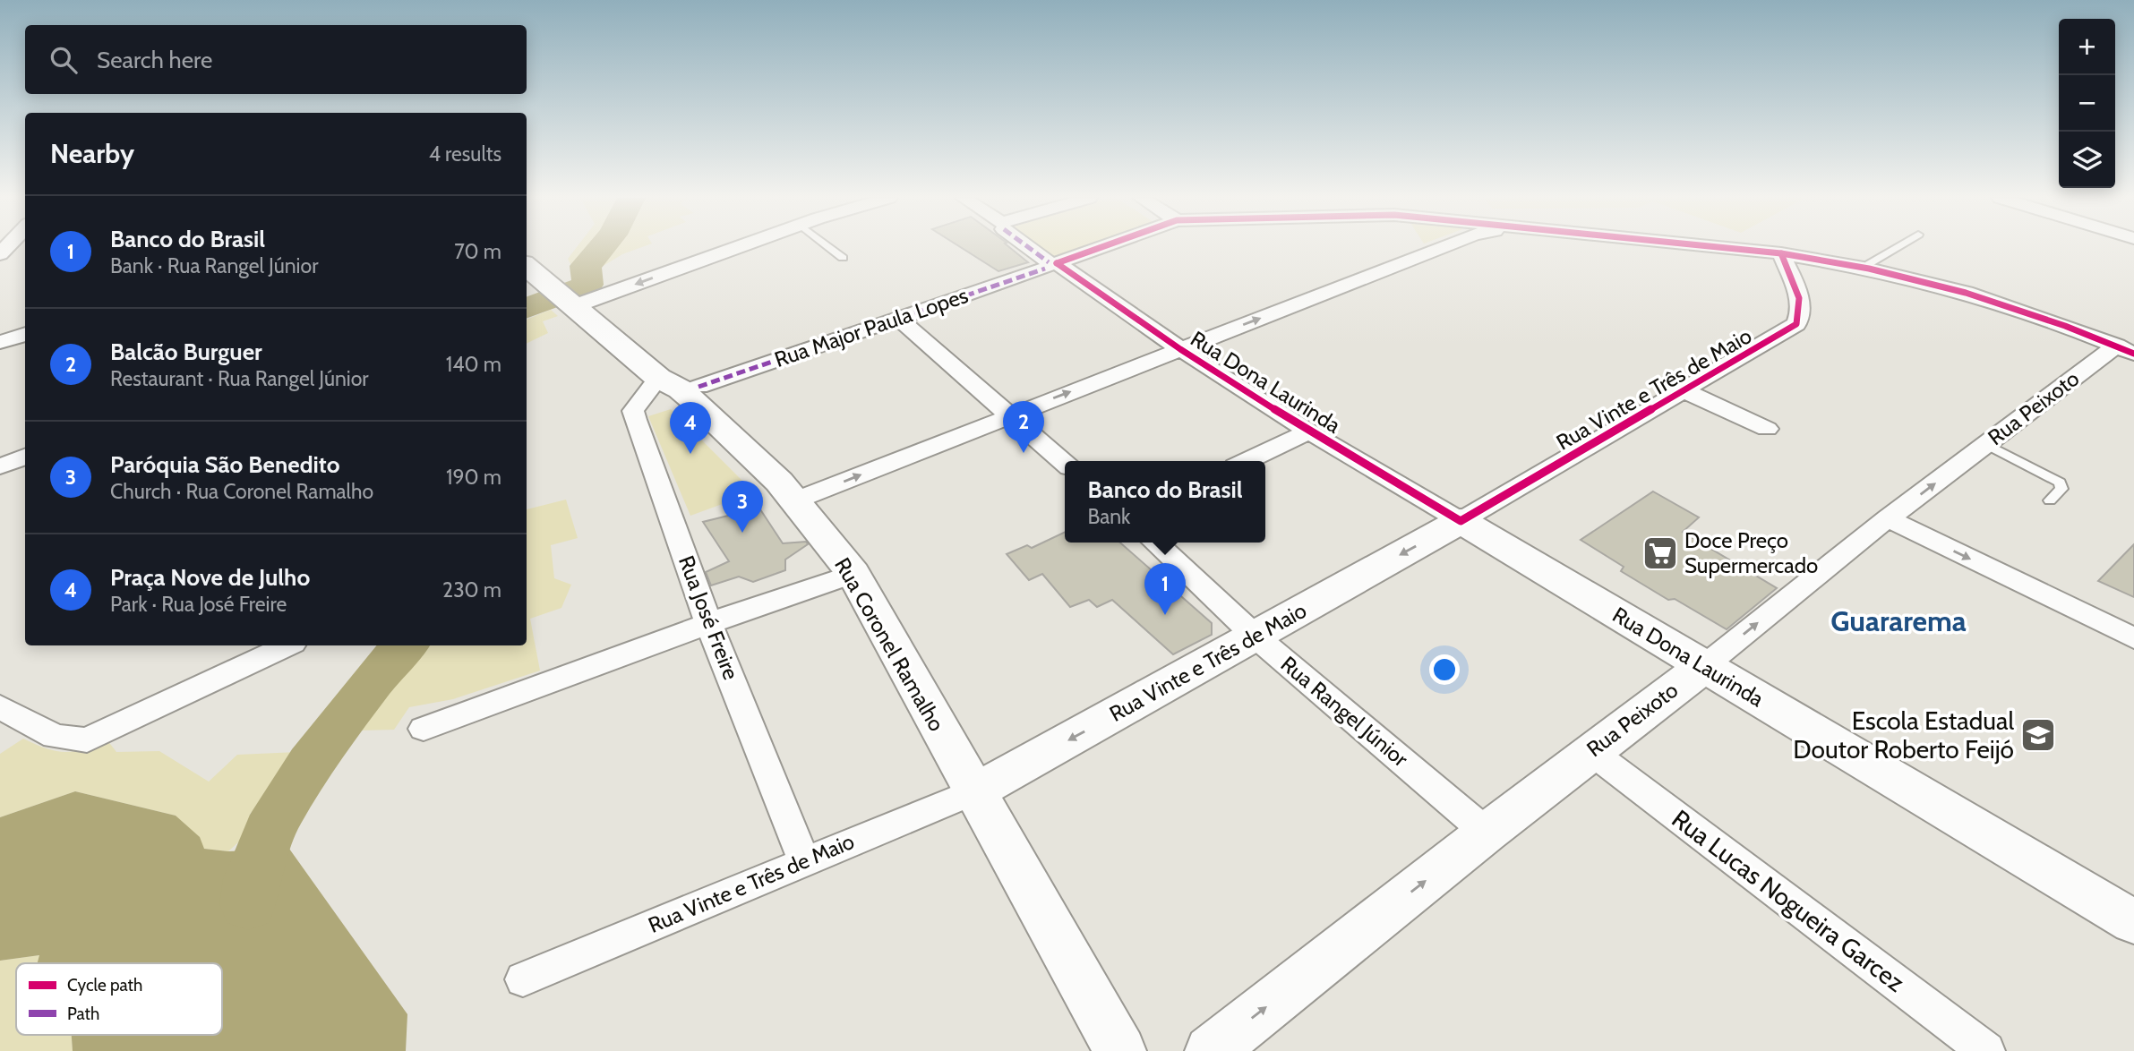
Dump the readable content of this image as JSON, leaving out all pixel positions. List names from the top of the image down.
{
  "streets": {
    "main road": [
      "Rua Dona Laurinda",
      "Rua Vinte e Três de Maio",
      "Rua Peixoto",
      "Rua Coronel Ramalho"
    ],
    "street": [
      "Rua Major Paula Lopes",
      "Rua José Freire",
      "Rua Rangel Júnior",
      "Rua Lucas Nogueira Garcez"
    ]
  },
  "crossings": [
    ["Rua Major Paula Lopes", "Rua Dona Laurinda"],
    ["Rua Dona Laurinda", "Rua Vinte e Três de Maio"],
    ["Rua Dona Laurinda", "Rua Peixoto"],
    ["Rua Vinte e Três de Maio", "Rua José Freire"],
    ["Rua Vinte e Três de Maio", "Rua Coronel Ramalho"],
    ["Rua Vinte e Três de Maio", "Rua Rangel Júnior"],
    ["Rua Peixoto", "Rua Rangel Júnior"],
    ["Rua Peixoto", "Rua Lucas Nogueira Garcez"],
    ["Rua José Freire", "Rua Coronel Ramalho"]
  ],
  "one_way": ["Rua Peixoto"],
  "districts": ["Guararema"],
  "places": {
    "supermarket": ["Doce Preço Supermercado"],
    "school or university": ["Escola Estadual Doutor Roberto Feijó"]
  },
  "legend": ["Cycle path", "Path"],
  "page": {
    "map_buttons": ["+", "−"],
    "search": "Search here",
    "heading": ["Nearby", "4 results"],
    "list": [
      {
        "mark": "1",
        "name": "Banco do Brasil",
        "note": "Bank · Rua Rangel Júnior",
        "value": "70 m"
      },
      {
        "mark": "2",
        "name": "Balcão Burguer",
        "note": "Restaurant · Rua Rangel Júnior",
        "value": "140 m"
      },
      {
        "mark": "3",
        "name": "Paróquia São Benedito",
        "note": "Church · Rua Coronel Ramalho",
        "value": "190 m"
      },
      {
        "mark": "4",
        "name": "Praça Nove de Julho",
        "note": "Park · Rua José Freire",
        "value": "230 m"
      }
    ],
    "pins": [
      "2",
      "4",
      "3",
      "1"
    ],
    "popup": ["Banco do Brasil", "Bank"]
  }
}
